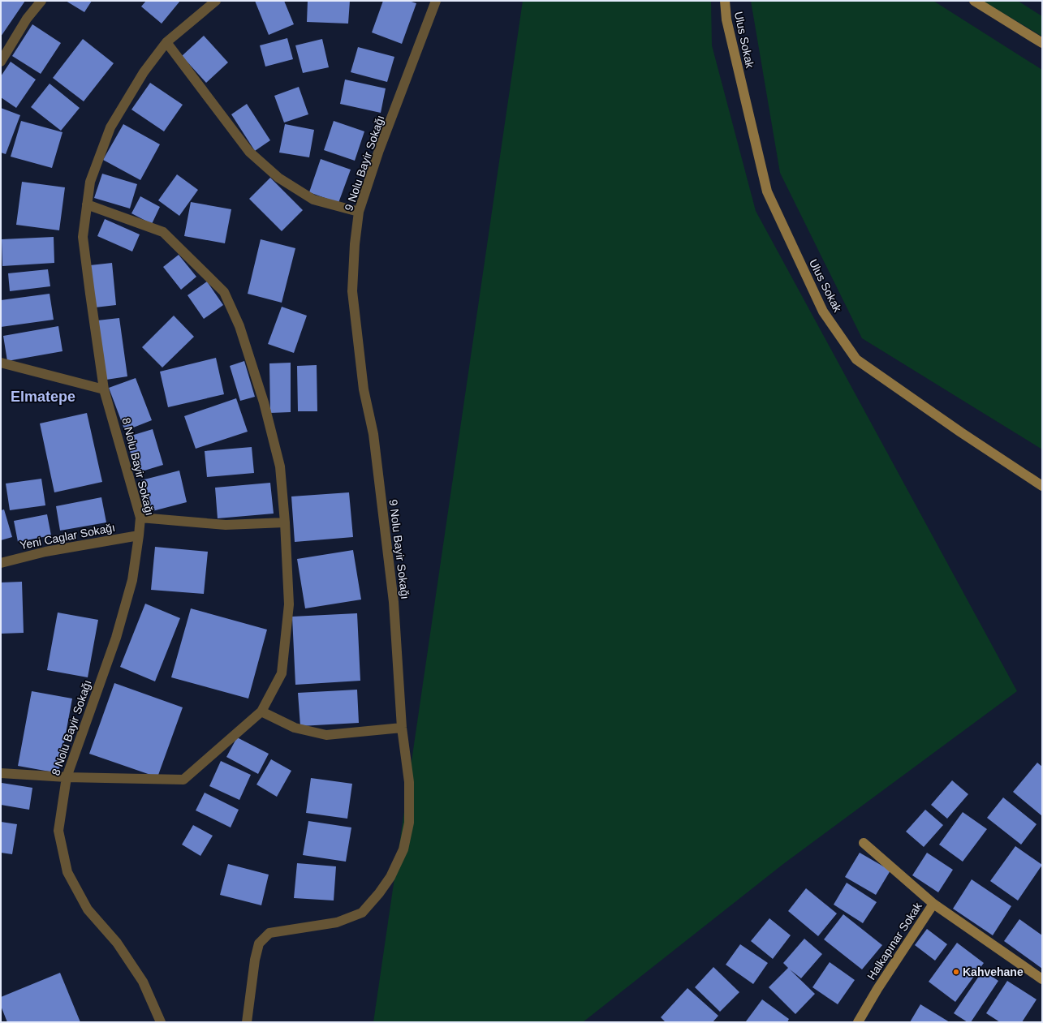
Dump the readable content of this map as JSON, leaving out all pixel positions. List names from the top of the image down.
{
  "streets": {
    "street": [
      "Ulus Sokak",
      "9 Nolu Bayir Sokağı",
      "8 Nolu Bayir Sokağı",
      "Yeni Caglar Sokağı",
      "Halkapınar Sokak"
    ]
  },
  "crossings": [
    ["8 Nolu Bayir Sokağı", "Yeni Caglar Sokağı"]
  ],
  "districts": ["Elmatepe"],
  "places": ["Kahvehane"]
}
